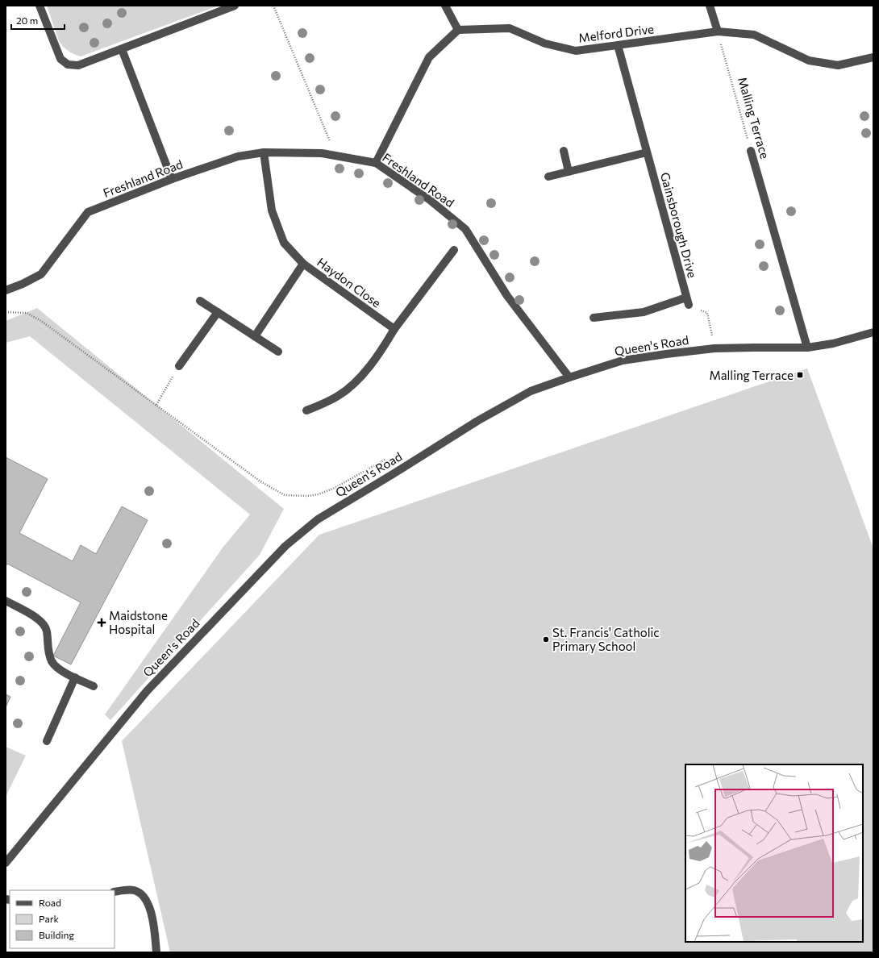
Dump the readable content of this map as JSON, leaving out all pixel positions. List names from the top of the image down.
{
  "streets": {
    "street": [
      "Melford Drive",
      "Malling Terrace",
      "Freshland Road",
      "Gainsborough Drive",
      "Haydon Close",
      "Queen's Road"
    ]
  },
  "crossings": [
    ["Melford Drive", "Malling Terrace"],
    ["Melford Drive", "Gainsborough Drive"],
    ["Malling Terrace", "Queen's Road"],
    ["Freshland Road", "Haydon Close"],
    ["Freshland Road", "Queen's Road"]
  ],
  "places": {
    "transit": ["Malling Terrace"],
    "health": ["Maidstone Hospital"],
    "other": ["St. Francis' Catholic Primary School"]
  },
  "legend": ["Road", "Park", "Building"],
  "scale_bar": "20 m"
}
